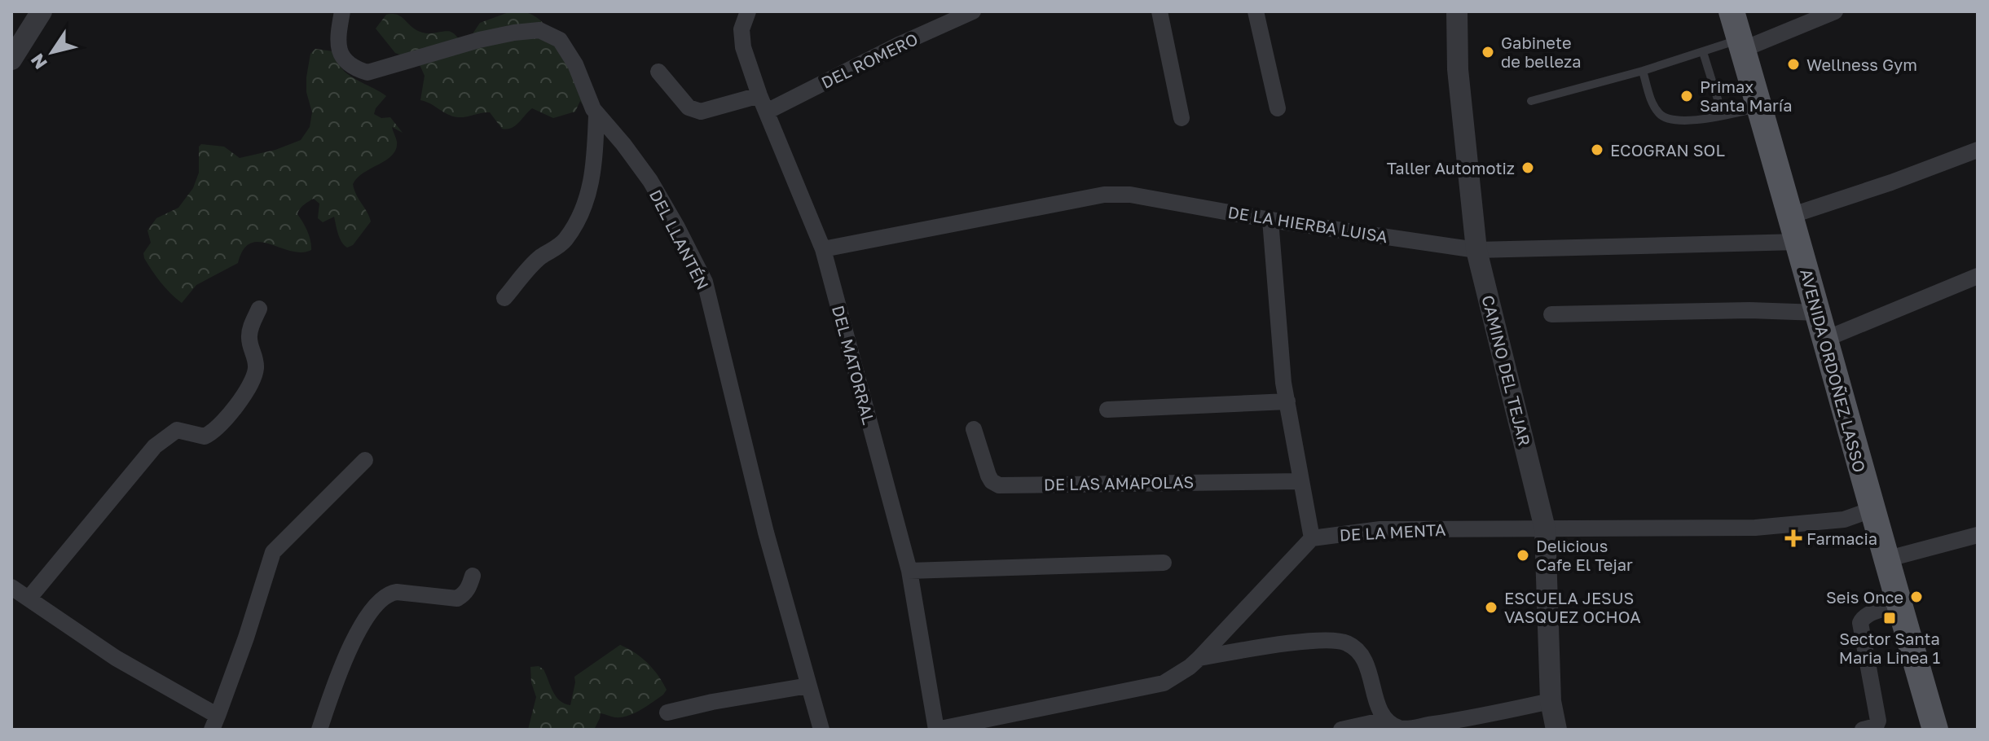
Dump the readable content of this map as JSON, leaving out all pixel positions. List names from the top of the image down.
{
  "streets": {
    "main road": ["AVENIDA ORDOÑEZ LASSO"],
    "street": [
      "DEL ROMERO",
      "DE LA HIERBA LUISA",
      "DEL LLANTÉN",
      "DEL MATORRAL",
      "CAMINO DEL TEJAR",
      "DE LAS AMAPOLAS",
      "DE LA MENTA"
    ]
  },
  "crossings": [
    ["DEL ROMERO", "DEL MATORRAL"],
    ["DE LA HIERBA LUISA", "DEL MATORRAL"],
    ["DE LA HIERBA LUISA", "CAMINO DEL TEJAR"],
    ["DE LA HIERBA LUISA", "AVENIDA ORDOÑEZ LASSO"],
    ["CAMINO DEL TEJAR", "DE LA MENTA"],
    ["AVENIDA ORDOÑEZ LASSO", "DE LA MENTA"]
  ],
  "places": {
    "other": [
      "Gabinete de belleza",
      "Wellness Gym",
      "Primax Santa María",
      "ECOGRAN SOL",
      "Taller Automotiz",
      "Delicious Cafe El Tejar",
      "Seis Once",
      "ESCUELA JESUS VASQUEZ OCHOA"
    ],
    "health": ["Farmacia"],
    "transit": ["Sector Santa Maria Linea 1"]
  },
  "north": "bottom left"
}
